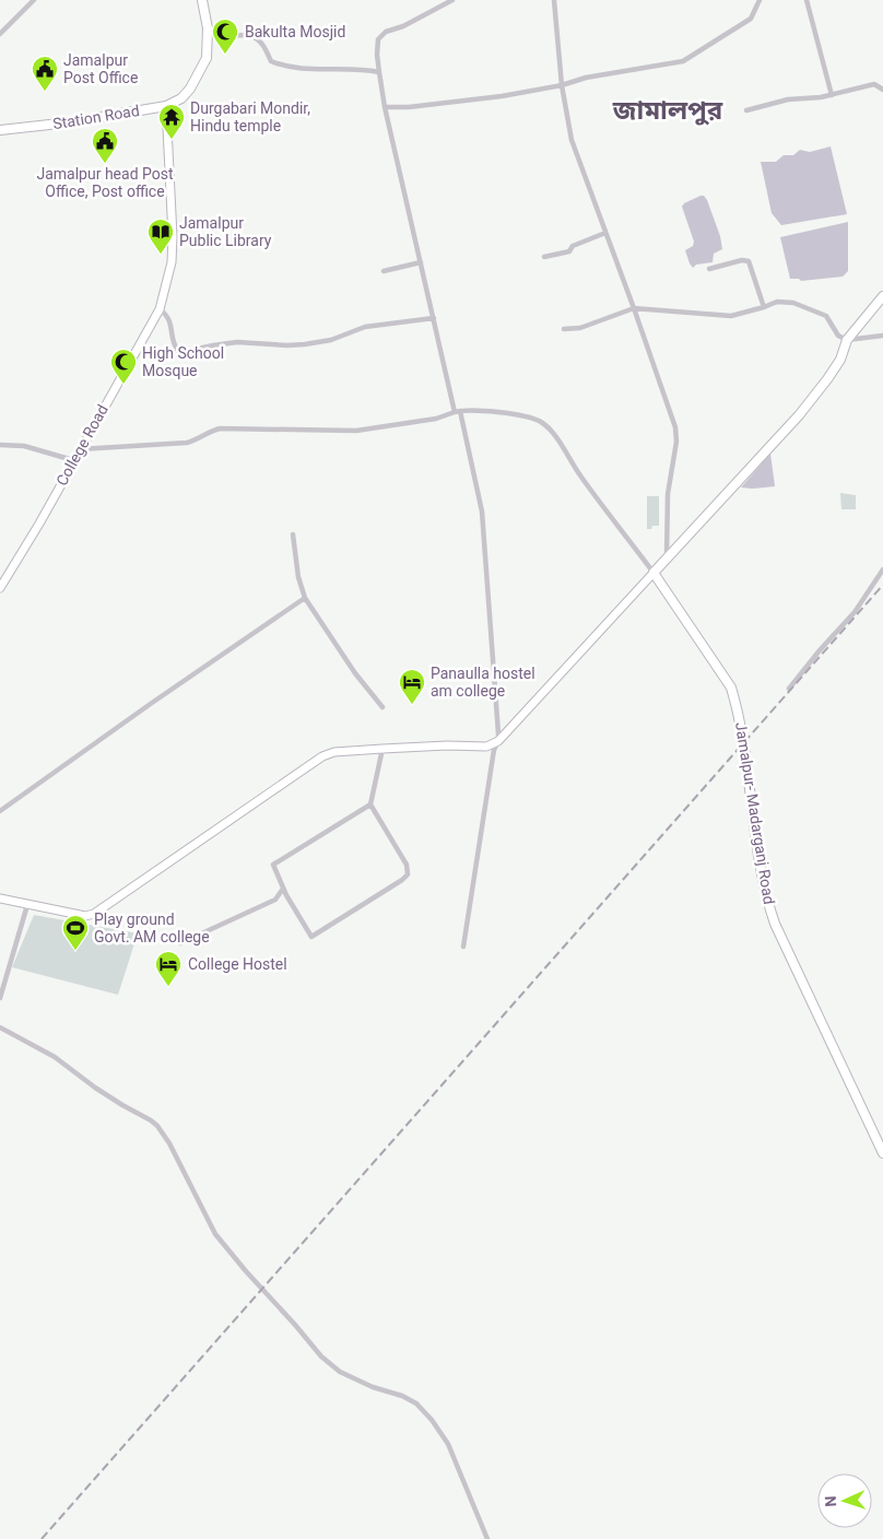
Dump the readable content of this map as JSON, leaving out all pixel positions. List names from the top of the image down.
{
  "streets": {
    "main road": ["Station Road", "College Road", "Jamalpur- Madarganj Road"]
  },
  "crossings": [
    ["Station Road", "College Road"]
  ],
  "districts": ["জামালপুর"],
  "places": {
    "mosque": ["Bakulta Mosjid", "High School Mosque"],
    "public building": ["Jamalpur Post Office", "Jamalpur head Post Office, Post office"],
    "temple": ["Durgabari Mondir, Hindu temple"],
    "library": ["Jamalpur Public Library"],
    "hotel": ["Panaulla hostel am college", "College Hostel"],
    "sports": ["Play ground Govt. AM college"]
  },
  "north": "left"
}
